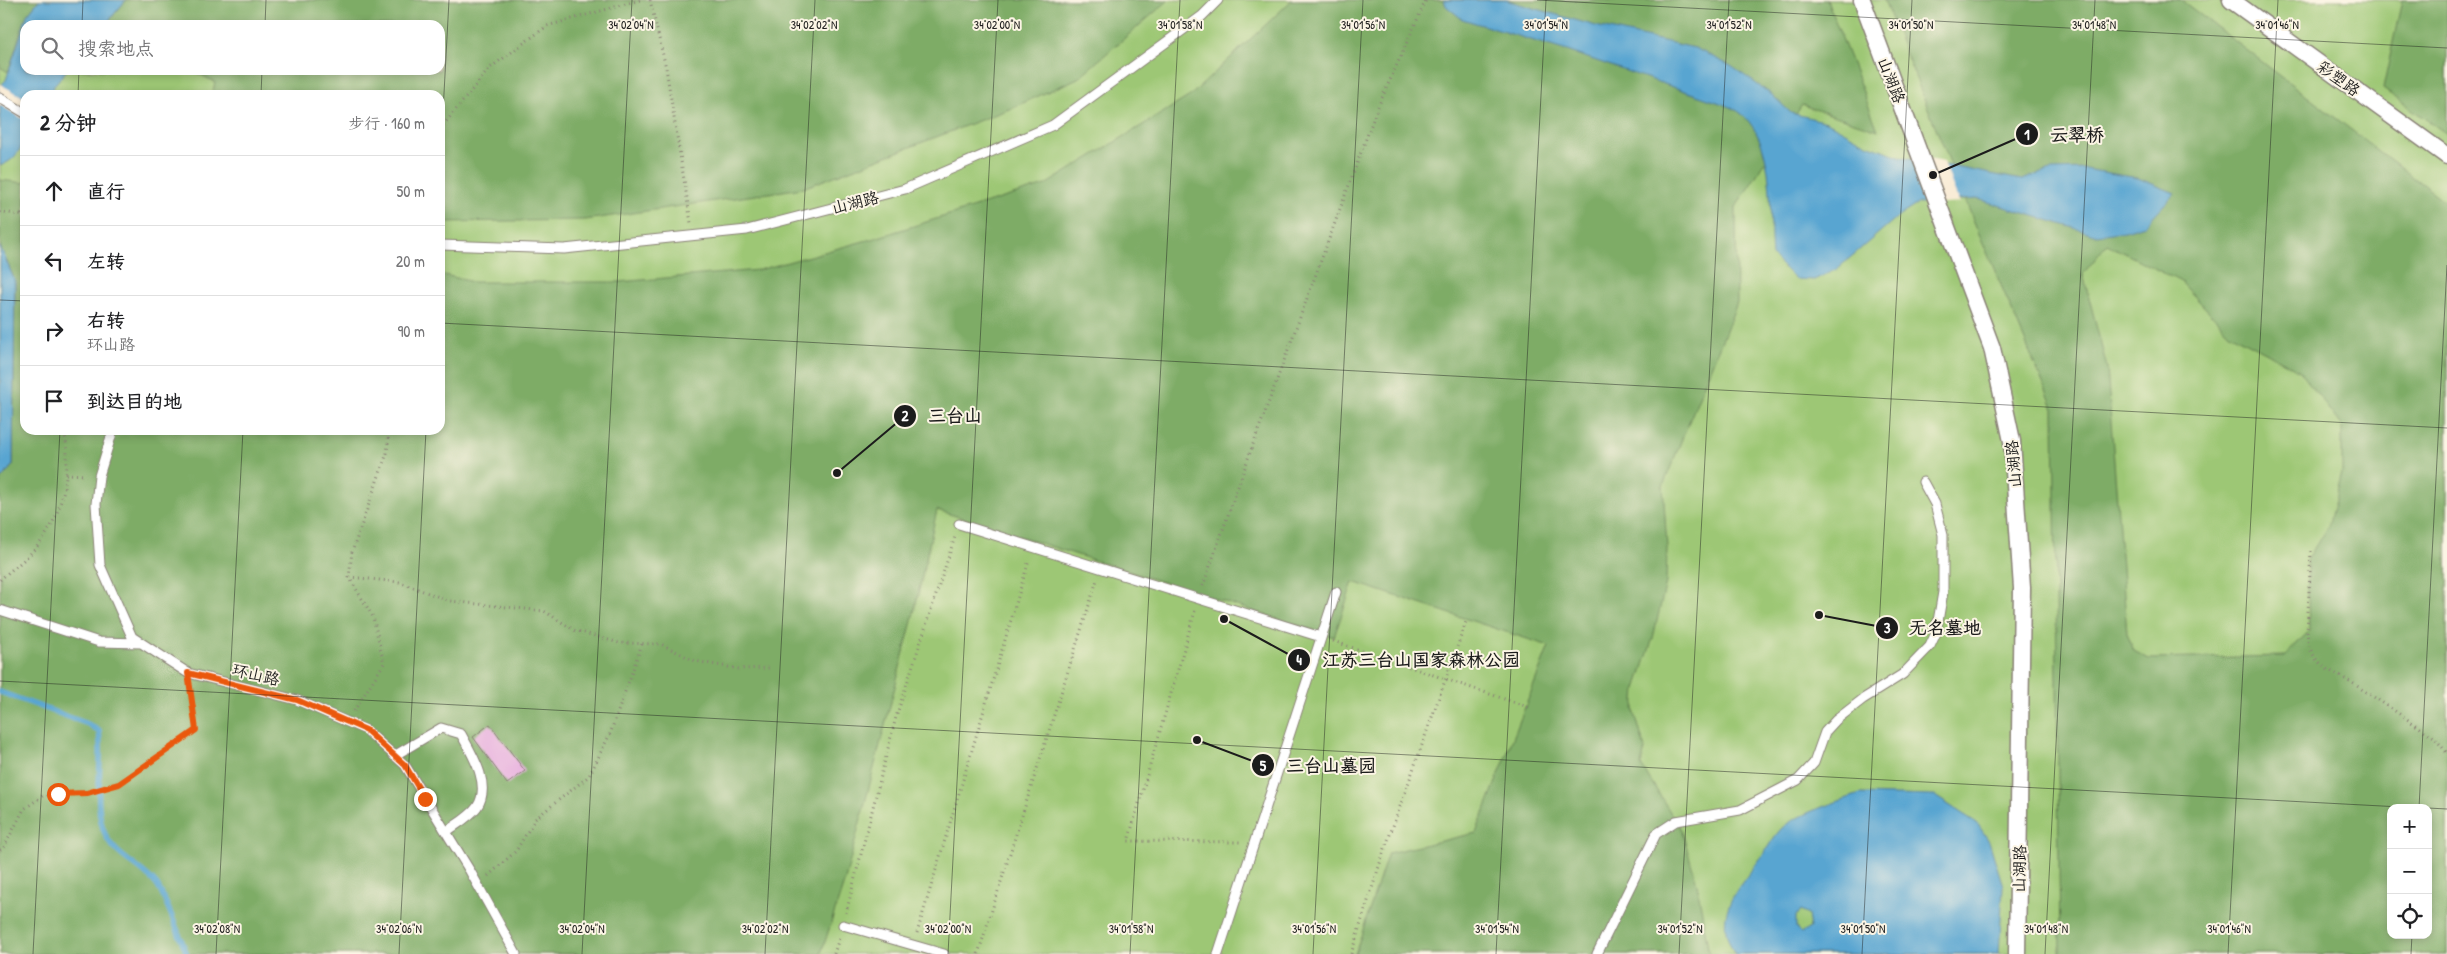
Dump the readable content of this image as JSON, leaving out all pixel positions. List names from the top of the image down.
{
  "streets": {
    "street": ["彩塑路", "山湖路"],
    "lane": ["环山路"]
  },
  "places": [
    "云翠桥",
    "三台山",
    "无名墓地",
    "江苏三台山国家森林公园",
    "三台山墓园"
  ],
  "page": {
    "search": "搜索地点",
    "heading": ["2 分钟", "步行 · 160 m"],
    "list": [
      ["直行", "50 m"],
      ["左转", "20 m"],
      ["右转", "环山路", "90 m"],
      "到达目的地"
    ],
    "map_buttons": ["+", "−"]
  },
  "coordinates": [
    "34°02'04\"N",
    "34°02'02\"N",
    "34°02'00\"N",
    "34°01'58\"N",
    "34°01'56\"N",
    "34°01'54\"N",
    "34°01'52\"N",
    "34°01'50\"N",
    "34°01'48\"N",
    "34°01'46\"N",
    "34°02'08\"N",
    "34°02'06\"N"
  ]
}
